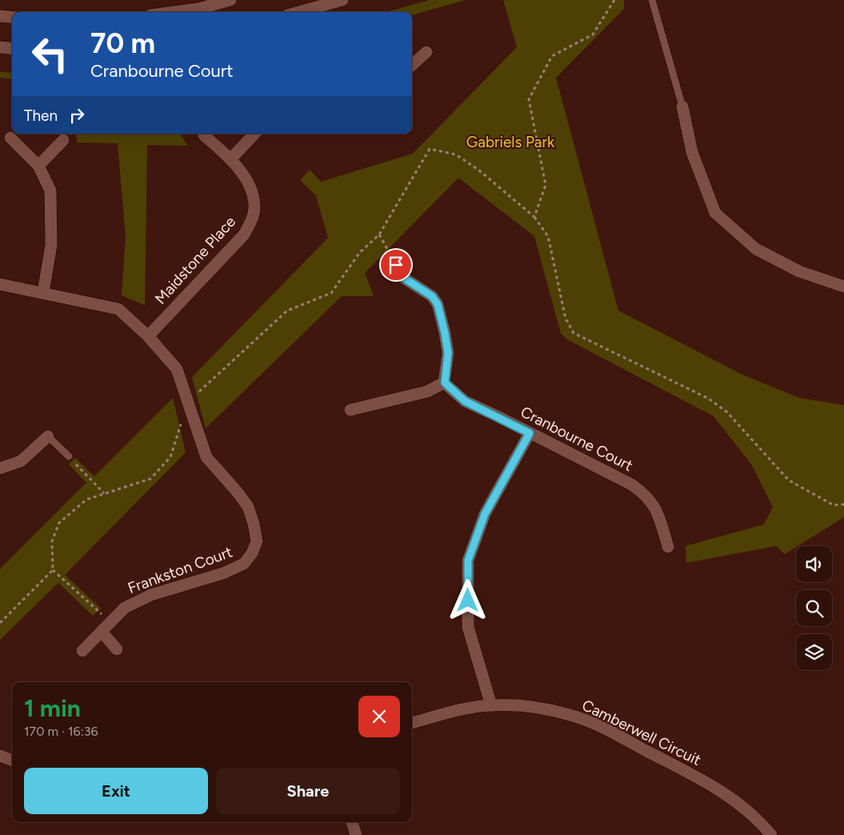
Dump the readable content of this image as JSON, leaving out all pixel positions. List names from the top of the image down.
{
  "streets": {
    "street": [
      "Maidstone Place",
      "Cranbourne Court",
      "Frankston Court",
      "Camberwell Circuit"
    ]
  },
  "crossings": [
    ["Maidstone Place", "Frankston Court"]
  ],
  "parks": ["Gabriels Park"],
  "page": {
    "turn": ["70 m", "Cranbourne Court"],
    "then": "Then",
    "heading": ["1 min", "170 m · 16:36"],
    "buttons": ["Exit", "Share"]
  }
}
